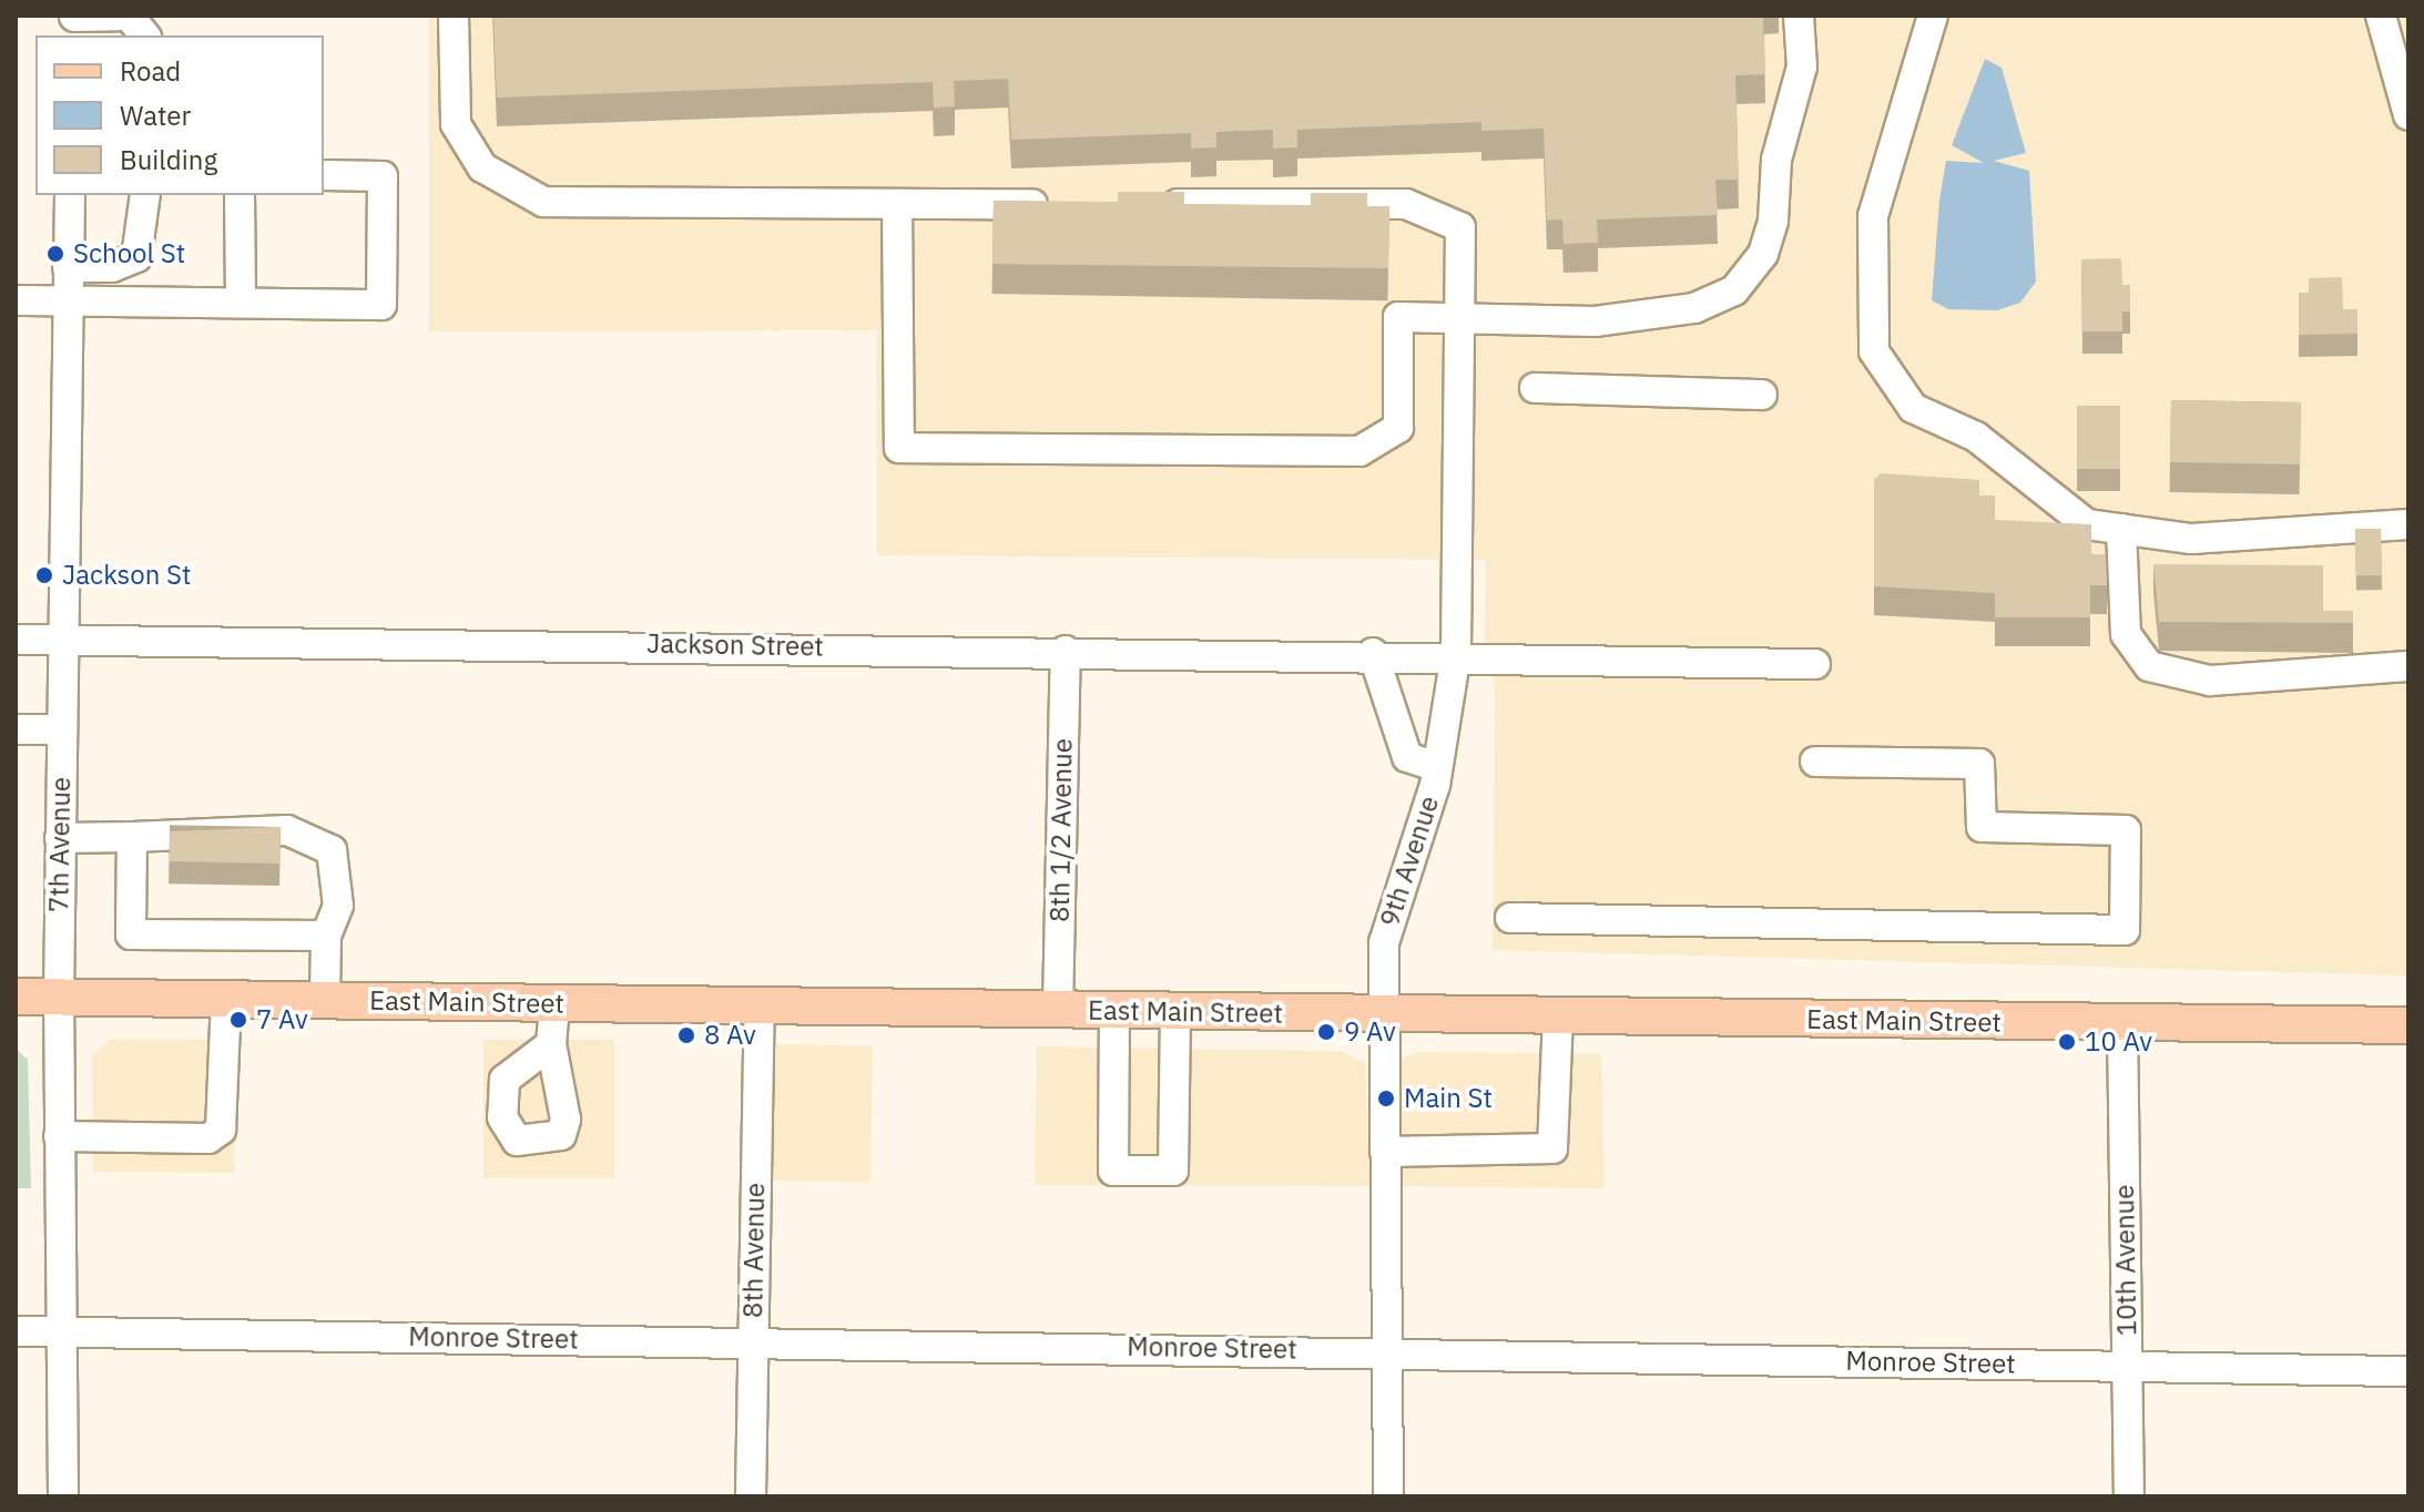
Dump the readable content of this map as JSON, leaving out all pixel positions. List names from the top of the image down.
{
  "streets": {
    "main road": ["East Main Street"],
    "street": [
      "Jackson Street",
      "8th 1/2 Avenue",
      "7th Avenue",
      "9th Avenue",
      "8th Avenue",
      "10th Avenue",
      "Monroe Street"
    ]
  },
  "crossings": [
    ["Jackson Street", "8th 1/2 Avenue"],
    ["Jackson Street", "7th Avenue"],
    ["Jackson Street", "9th Avenue"],
    ["8th 1/2 Avenue", "East Main Street"],
    ["7th Avenue", "East Main Street"],
    ["7th Avenue", "Monroe Street"],
    ["9th Avenue", "East Main Street"],
    ["9th Avenue", "Monroe Street"],
    ["East Main Street", "8th Avenue"],
    ["East Main Street", "10th Avenue"],
    ["8th Avenue", "Monroe Street"],
    ["10th Avenue", "Monroe Street"]
  ],
  "places": [
    "School St",
    "Jackson St",
    "7 Av",
    "9 Av",
    "8 Av",
    "10 Av",
    "Main St"
  ],
  "legend": ["Road", "Water", "Building"]
}
